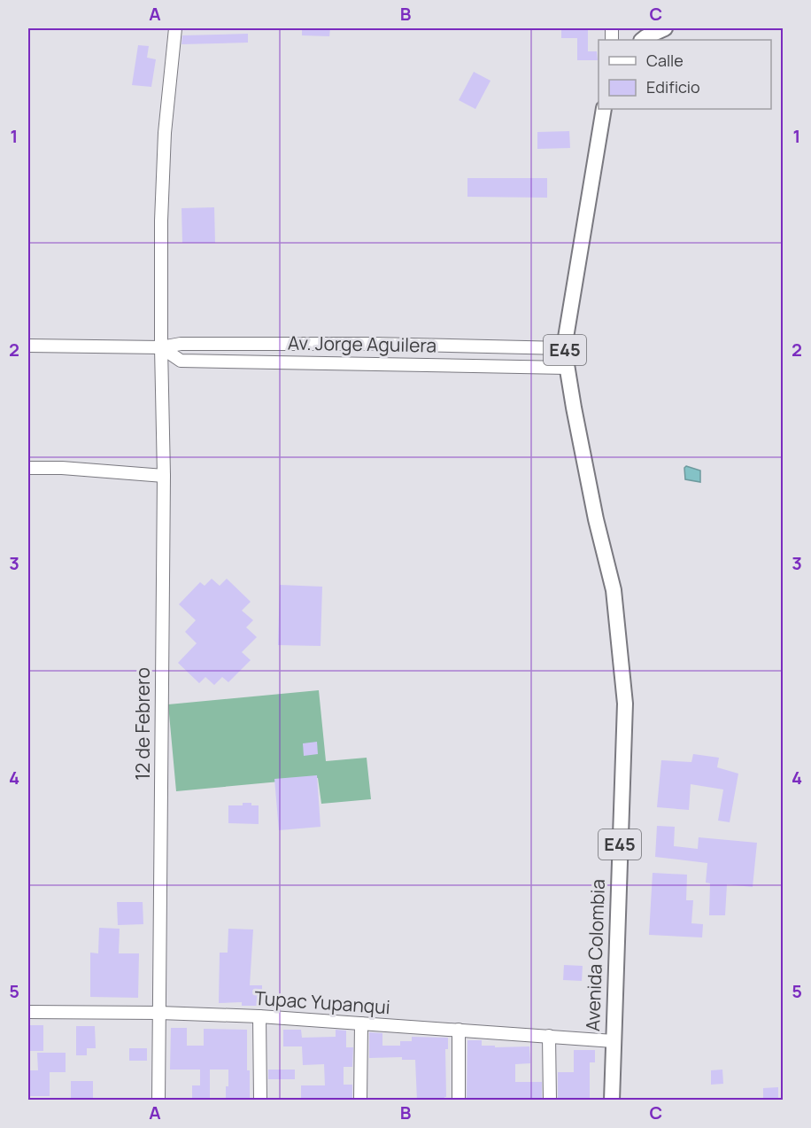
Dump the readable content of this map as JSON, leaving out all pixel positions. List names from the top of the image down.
{
  "streets": {
    "main road": ["E45", "Avenida Colombia"],
    "street": ["Av. Jorge Aguilera", "12 de Febrero", "Tupac Yupanqui"]
  },
  "crossings": [
    ["Av. Jorge Aguilera", "E45"],
    ["Av. Jorge Aguilera", "12 de Febrero"],
    ["Av. Jorge Aguilera", "Avenida Colombia"],
    ["E45", "Avenida Colombia"],
    ["12 de Febrero", "Tupac Yupanqui"],
    ["Avenida Colombia", "Tupac Yupanqui"]
  ],
  "legend": ["Calle", "Edificio"],
  "grid": {
    "columns": ["A", "B", "C"],
    "rows": [
      "1",
      "2",
      "3",
      "4",
      "5"
    ]
  }
}
